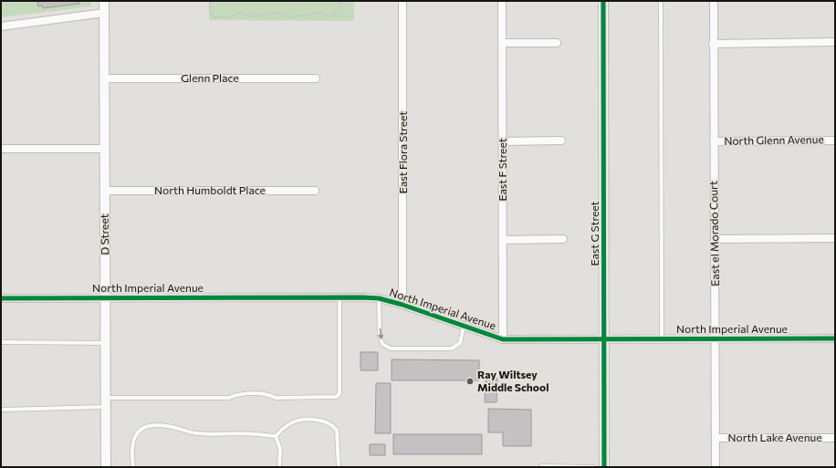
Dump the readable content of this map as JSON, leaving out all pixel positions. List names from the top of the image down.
{
  "streets": {
    "street": [
      "Glenn Place",
      "North Glenn Avenue",
      "East Flora Street",
      "East F Street",
      "North Humboldt Place",
      "East G Street",
      "East el Morado Court",
      "D Street",
      "North Imperial Avenue",
      "North Lake Avenue"
    ]
  },
  "crossings": [
    ["Glenn Place", "D Street"],
    ["North Glenn Avenue", "East el Morado Court"],
    ["East Flora Street", "North Imperial Avenue"],
    ["East F Street", "North Imperial Avenue"],
    ["North Humboldt Place", "D Street"],
    ["East G Street", "North Imperial Avenue"],
    ["East el Morado Court", "North Imperial Avenue"],
    ["East el Morado Court", "North Lake Avenue"],
    ["D Street", "North Imperial Avenue"]
  ],
  "places": ["Ray Wiltsey Middle School"]
}
